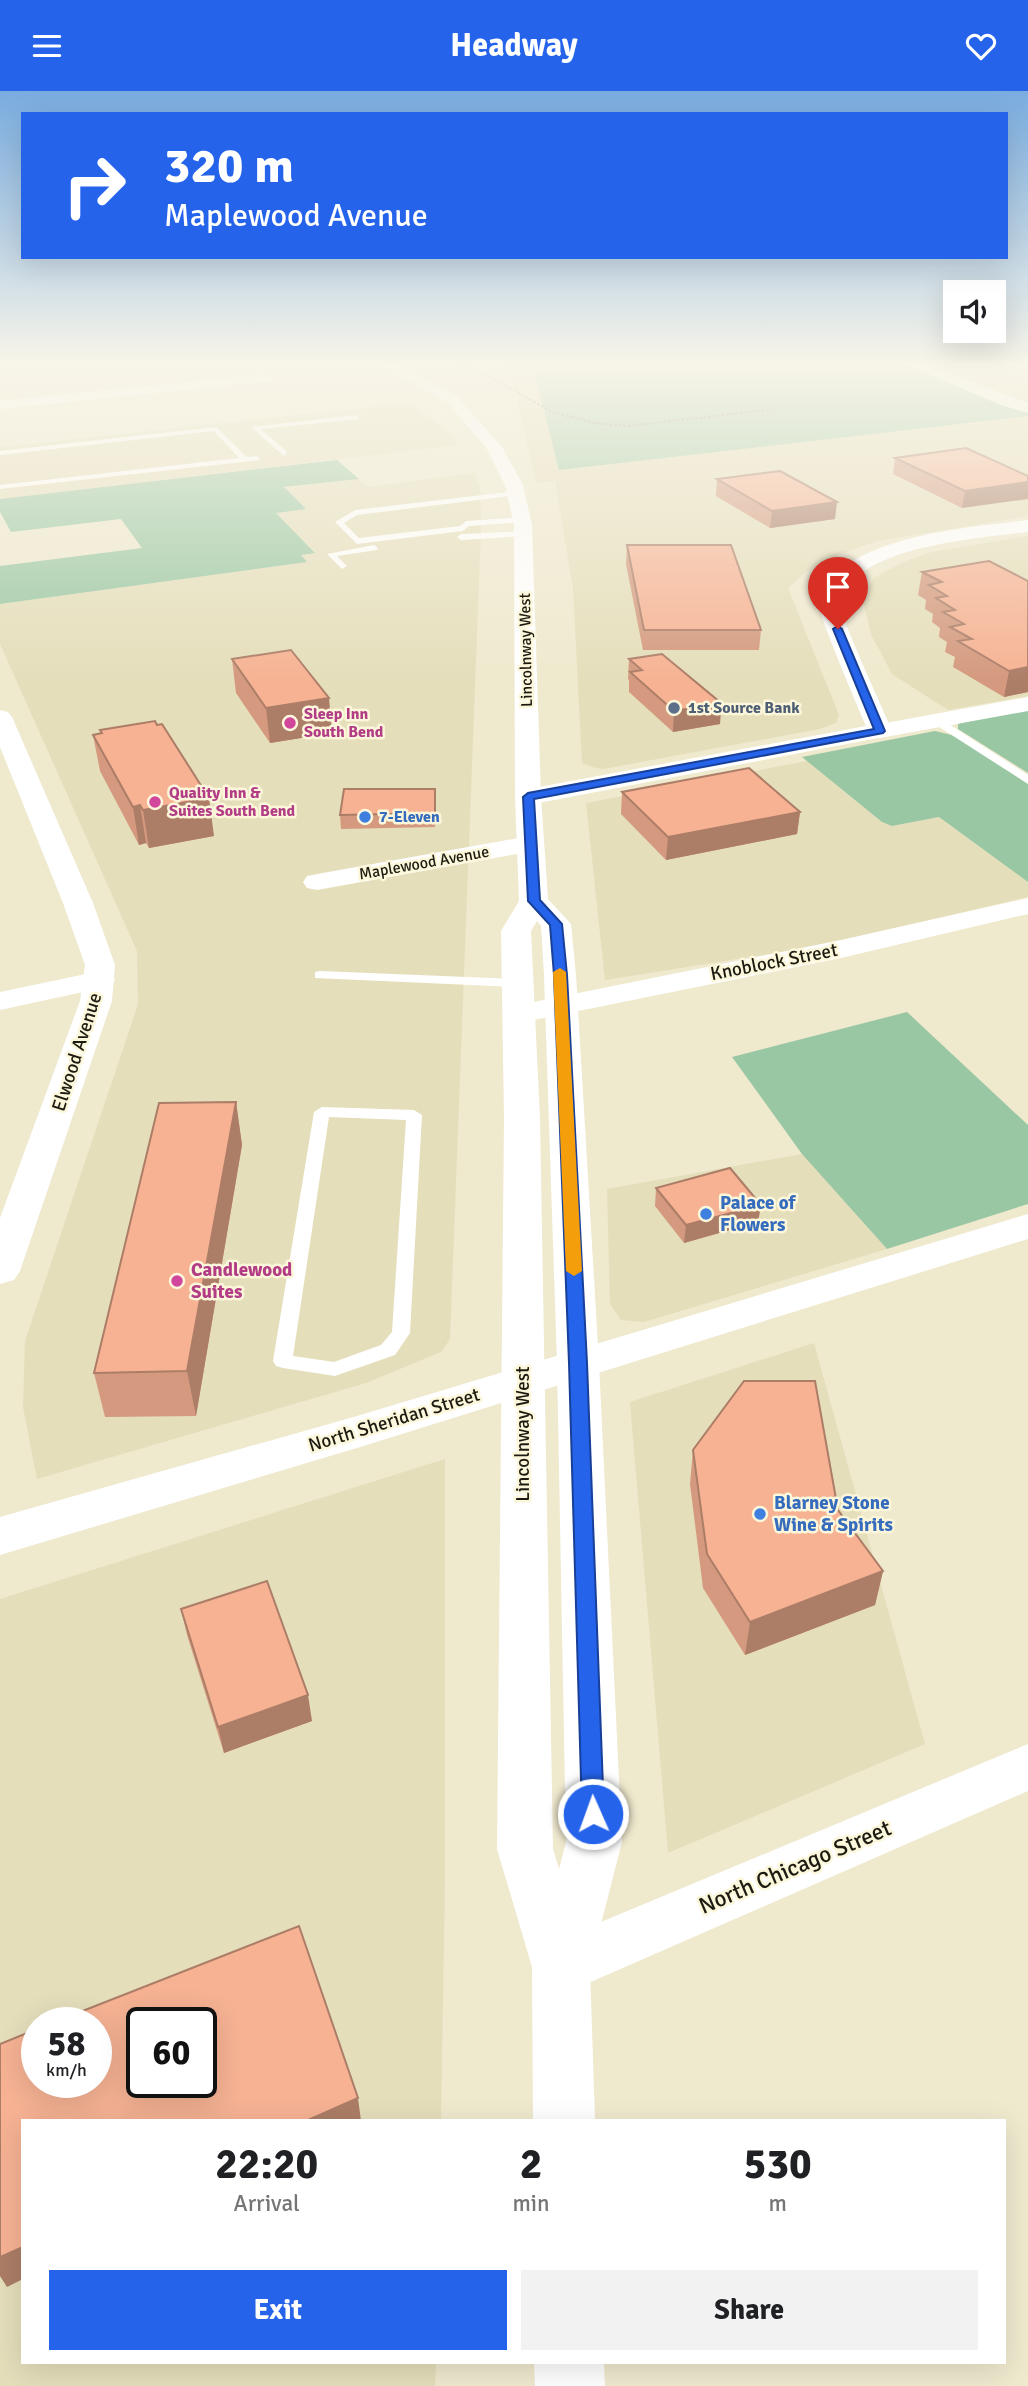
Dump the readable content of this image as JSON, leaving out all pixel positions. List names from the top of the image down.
{
  "streets": {
    "main road": ["Lincolnway West", "Elwood Avenue", "North Sheridan Street"],
    "street": ["Maplewood Avenue", "Knoblock Street", "North Chicago Street"]
  },
  "crossings": [
    ["Lincolnway West", "Maplewood Avenue"],
    ["Lincolnway West", "Knoblock Street"],
    ["Lincolnway West", "North Sheridan Street"],
    ["Lincolnway West", "North Chicago Street"]
  ],
  "places": [
    "1st Source Bank",
    "Sleep Inn South Bend",
    "Quality Inn & Suites South Bend",
    "7-Eleven",
    "Palace of Flowers",
    "Candlewood Suites",
    "Blarney Stone Wine & Spirits"
  ],
  "page": {
    "header": "Headway",
    "turn": ["320 m", "Maplewood Avenue"],
    "speed": "58 km/h",
    "limit": "60",
    "eta": [
      "22:20",
      "Arrival",
      "2",
      "min",
      "530",
      "m"
    ],
    "buttons": ["Exit", "Share"]
  }
}
